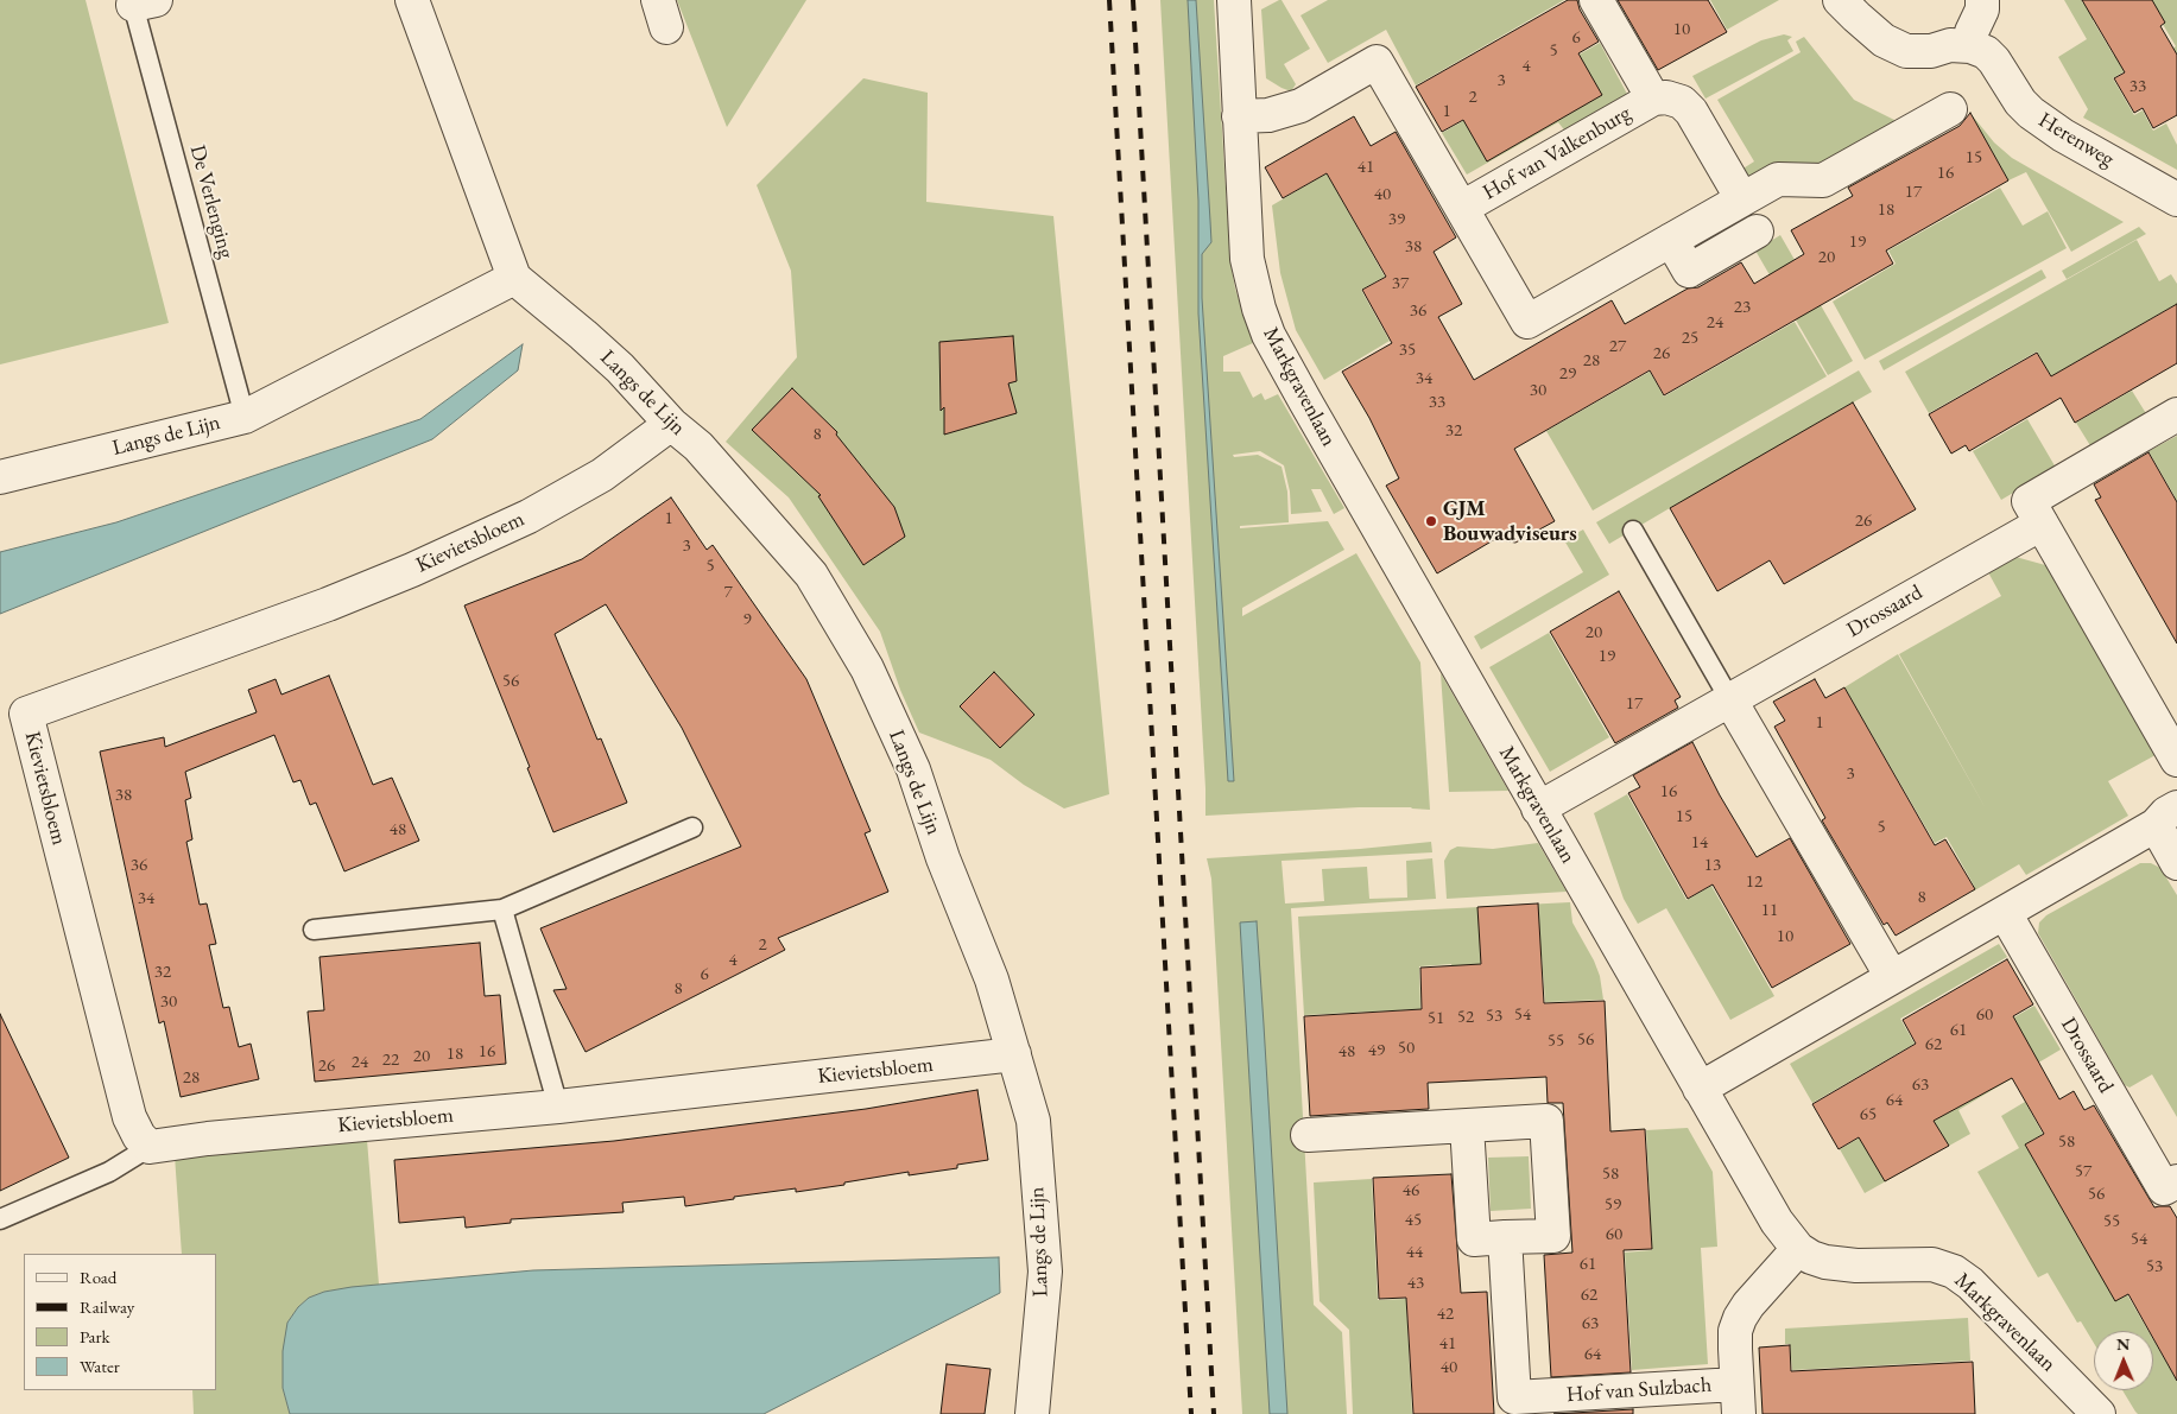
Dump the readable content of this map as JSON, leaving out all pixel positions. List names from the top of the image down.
{
  "streets": {
    "street": [
      "Herenweg",
      "Hof van Valkenburg",
      "Markgravenlaan",
      "Langs de Lijn",
      "Kievietsbloem",
      "Drossaard",
      "Hof van Sulzbach"
    ],
    "lane": ["De Verlenging"]
  },
  "crossings": [
    ["Hof van Valkenburg", "Markgravenlaan"],
    ["De Verlenging", "Langs de Lijn"],
    ["Markgravenlaan", "Drossaard"],
    ["Markgravenlaan", "Hof van Sulzbach"],
    ["Langs de Lijn", "Kievietsbloem"]
  ],
  "places": ["GJM Bouwadviseurs"],
  "house_numbers": [
    "10",
    "6",
    "5",
    "4",
    "3",
    "33",
    "2",
    "1",
    "15",
    "41",
    "16",
    "17",
    "40",
    "18",
    "39",
    "19",
    "38",
    "20",
    "37",
    "23",
    "36",
    "24",
    "25",
    "27",
    "35",
    "26",
    "28",
    "29",
    "34",
    "30",
    "33",
    "32",
    "8",
    "1",
    "26",
    "3",
    "5",
    "7",
    "9",
    "20",
    "19",
    "56",
    "17",
    "1",
    "3",
    "16",
    "38",
    "15",
    "5",
    "48",
    "14",
    "36",
    "13",
    "12",
    "8",
    "34",
    "11",
    "10",
    "2",
    "4",
    "32",
    "6",
    "8",
    "30",
    "54",
    "60",
    "53",
    "52",
    "51",
    "61",
    "56",
    "55",
    "62",
    "50",
    "49",
    "16",
    "48",
    "18",
    "20",
    "22",
    "24",
    "26",
    "28",
    "63",
    "64",
    "65",
    "58",
    "57",
    "58",
    "46",
    "56",
    "59",
    "45",
    "55",
    "60",
    "54",
    "44",
    "61",
    "53",
    "43",
    "62",
    "42",
    "63",
    "41",
    "64",
    "40"
  ],
  "legend": [
    "Road",
    "Railway",
    "Park",
    "Water"
  ],
  "north": "top"
}
